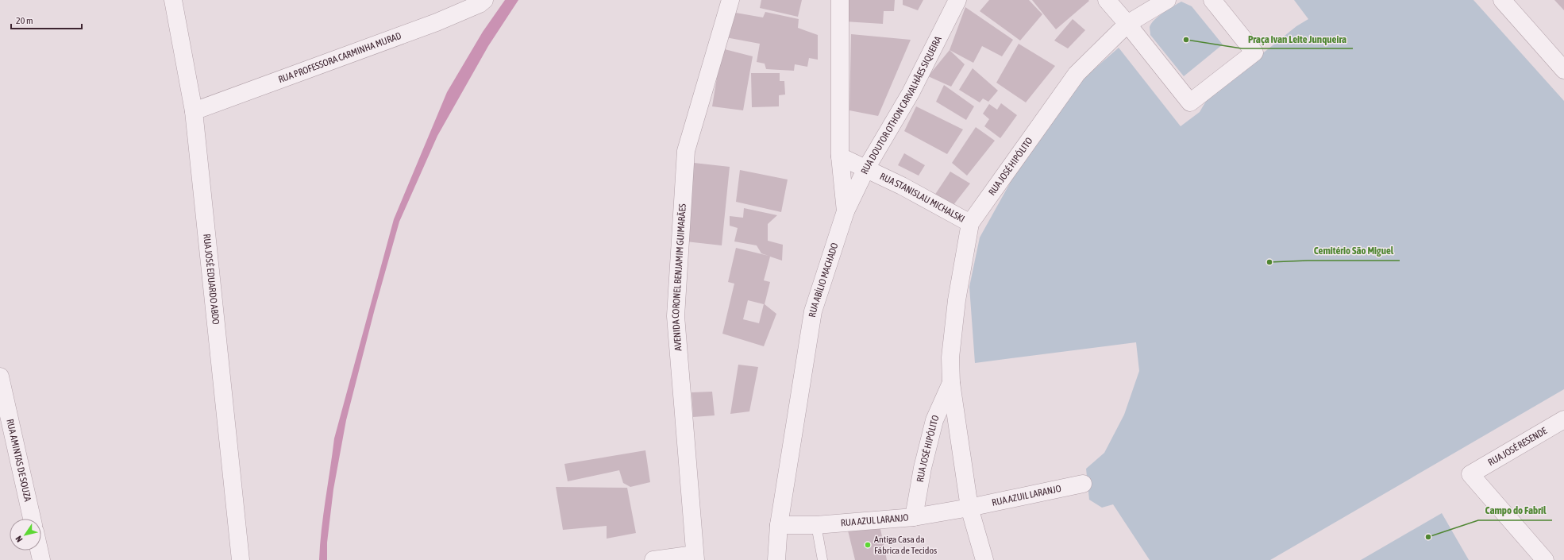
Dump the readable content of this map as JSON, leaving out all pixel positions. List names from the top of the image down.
{
  "streets": {
    "street": [
      "RUA PROFESSORA CARMINHA MURAD",
      "RUA DOUTOR OTHON CARVALHÃES SIQUEIRA",
      "RUA JOSÉ HIPÓLITO",
      "RUA STANISLAU MICHALSKI",
      "AVENIDA CORONEL BENJAMIM GUIMARÃES",
      "RUA JOSÉ EDUARDO ABDO",
      "RUA ABÍLIO MACHADO",
      "RUA JOSÉ RESENDE",
      "RUA AMINTAS DE SOUZA",
      "RUA AZUIL LARANJO",
      "RUA AZUL LARANJO"
    ]
  },
  "crossings": [
    ["RUA PROFESSORA CARMINHA MURAD", "RUA JOSÉ EDUARDO ABDO"],
    ["RUA DOUTOR OTHON CARVALHÃES SIQUEIRA", "RUA STANISLAU MICHALSKI"],
    ["RUA DOUTOR OTHON CARVALHÃES SIQUEIRA", "RUA ABÍLIO MACHADO"],
    ["RUA JOSÉ HIPÓLITO", "RUA STANISLAU MICHALSKI"],
    ["RUA JOSÉ HIPÓLITO", "RUA AZUIL LARANJO"],
    ["RUA JOSÉ HIPÓLITO", "RUA AZUL LARANJO"],
    ["RUA STANISLAU MICHALSKI", "RUA ABÍLIO MACHADO"],
    ["RUA ABÍLIO MACHADO", "RUA AZUL LARANJO"],
    ["RUA AZUIL LARANJO", "RUA AZUL LARANJO"]
  ],
  "places": [
    "Praça Ivan Leite Junqueira",
    "Cemitério São Miguel",
    "Campo do Fabril",
    "Antiga Casa da Fábrica de Tecidos"
  ],
  "scale_bar": "20 m",
  "north": "bottom left"
}
